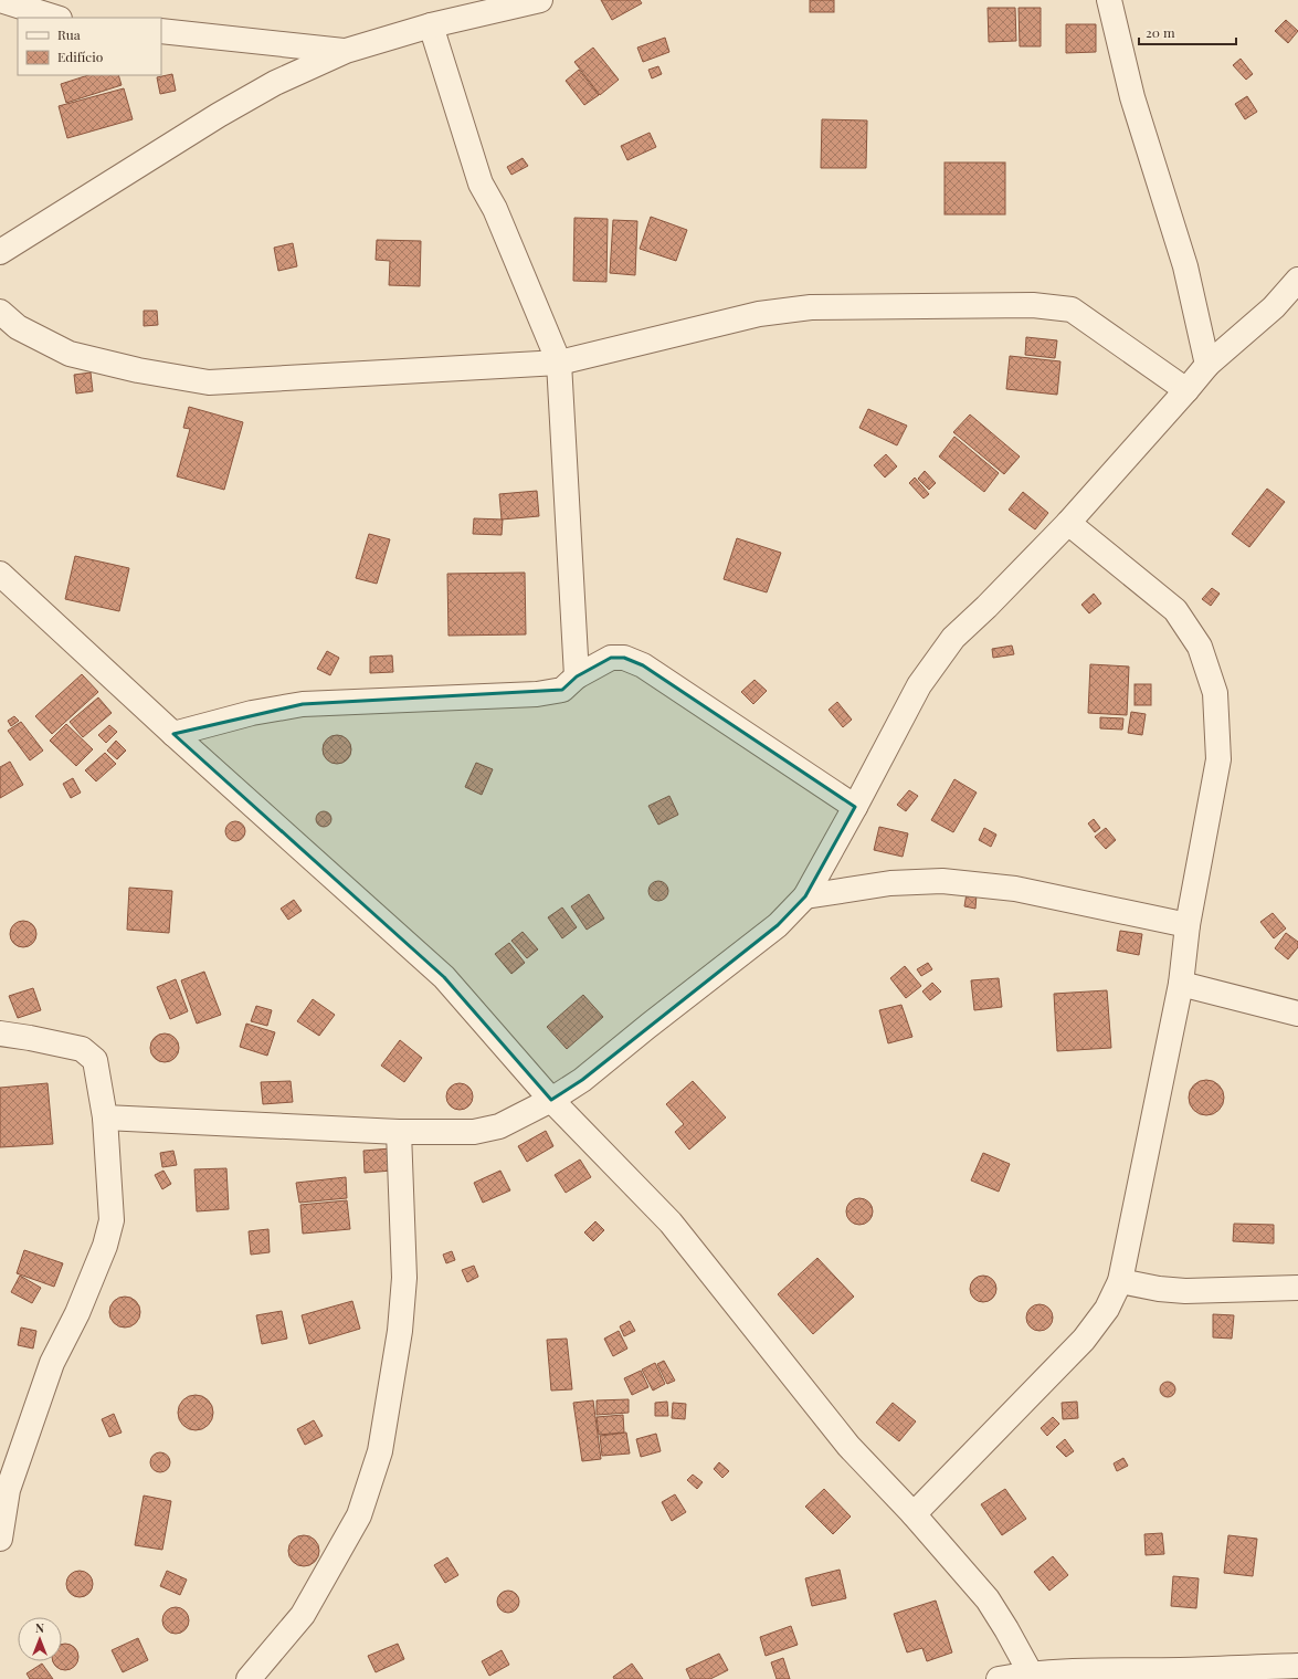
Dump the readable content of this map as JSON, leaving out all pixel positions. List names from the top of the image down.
{
  "legend": ["Rua", "Edifício"],
  "scale_bar": "20 m",
  "north": "top"
}
